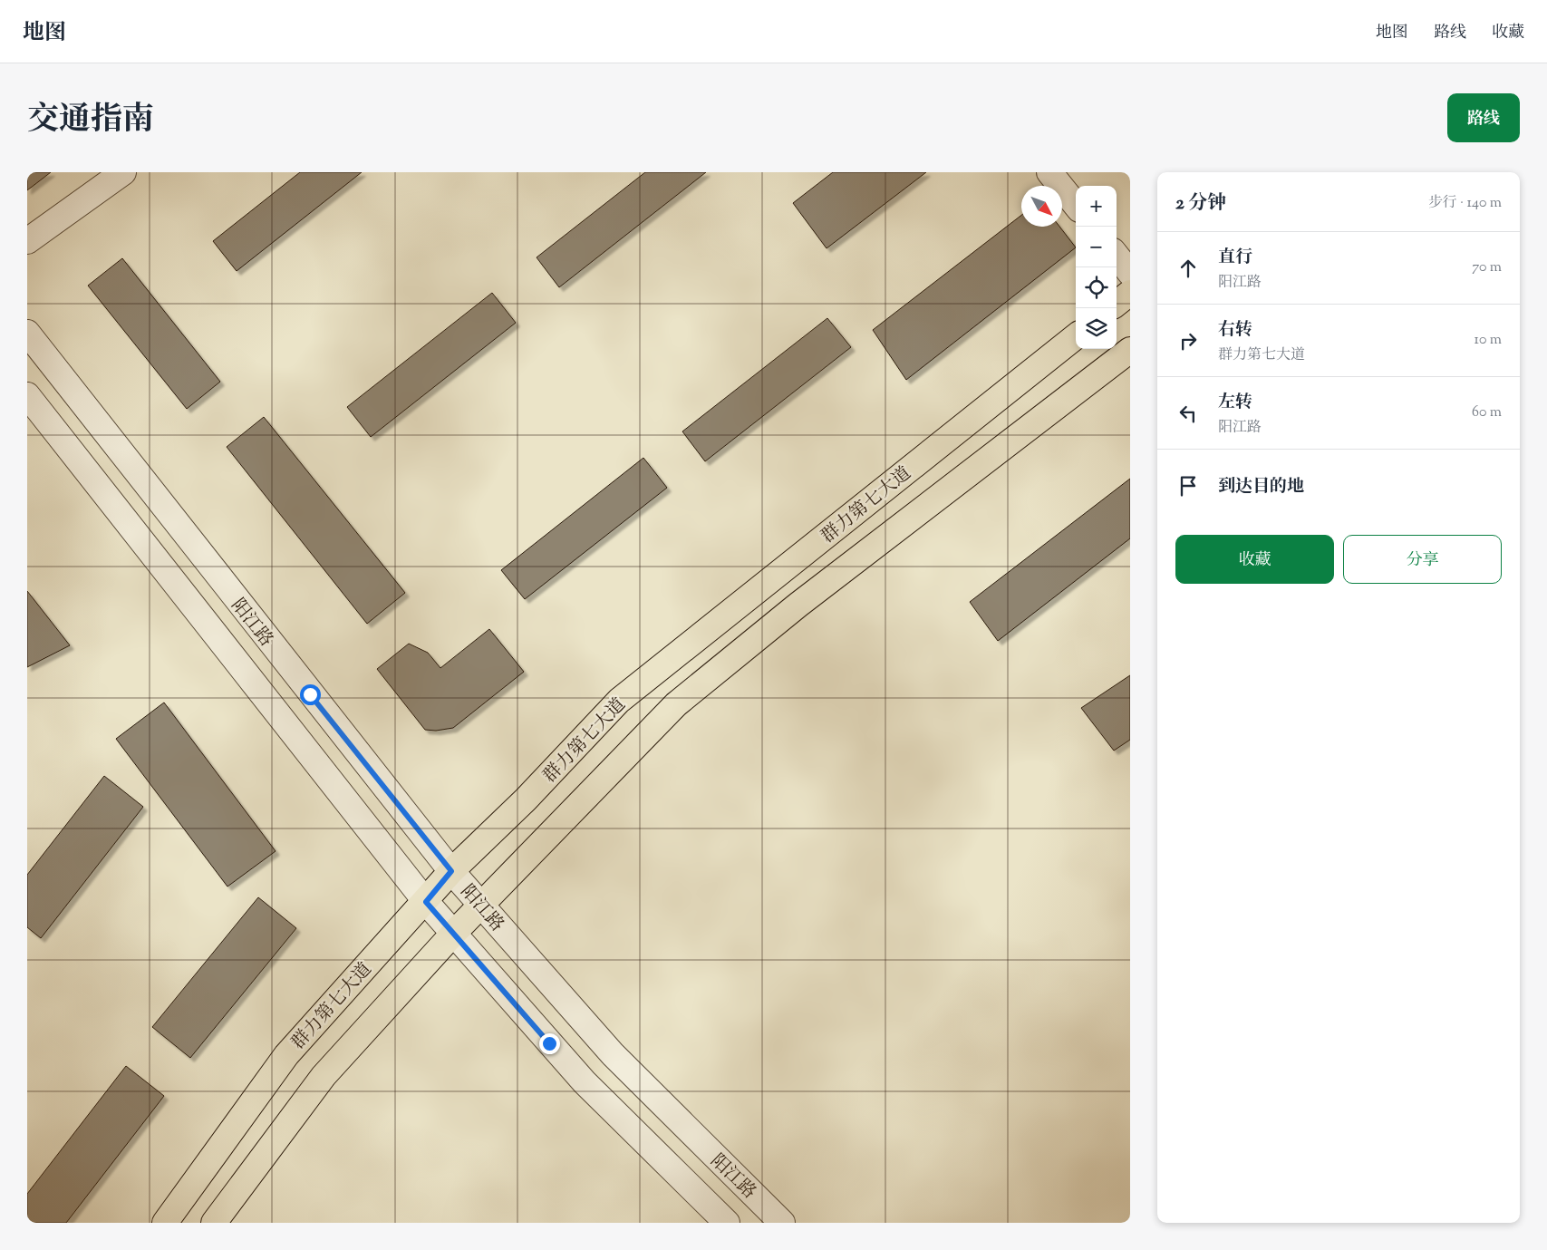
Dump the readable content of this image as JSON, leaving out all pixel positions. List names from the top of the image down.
{
  "streets": {
    "main road": ["群力第七大道"],
    "street": ["阳江路"]
  },
  "crossings": [
    ["群力第七大道", "阳江路"]
  ],
  "north": "bottom right",
  "page": {
    "header": "地图",
    "nav": ["地图", "路线", "收藏"],
    "title": "交通指南",
    "buttons": [
      "路线",
      ["收藏", "分享"]
    ],
    "heading": ["2 分钟", "步行 · 140 m"],
    "map_buttons": ["+", "−"],
    "list": [
      ["直行", "阳江路", "70 m"],
      ["右转", "群力第七大道", "10 m"],
      ["左转", "阳江路", "60 m"],
      "到达目的地"
    ]
  }
}
